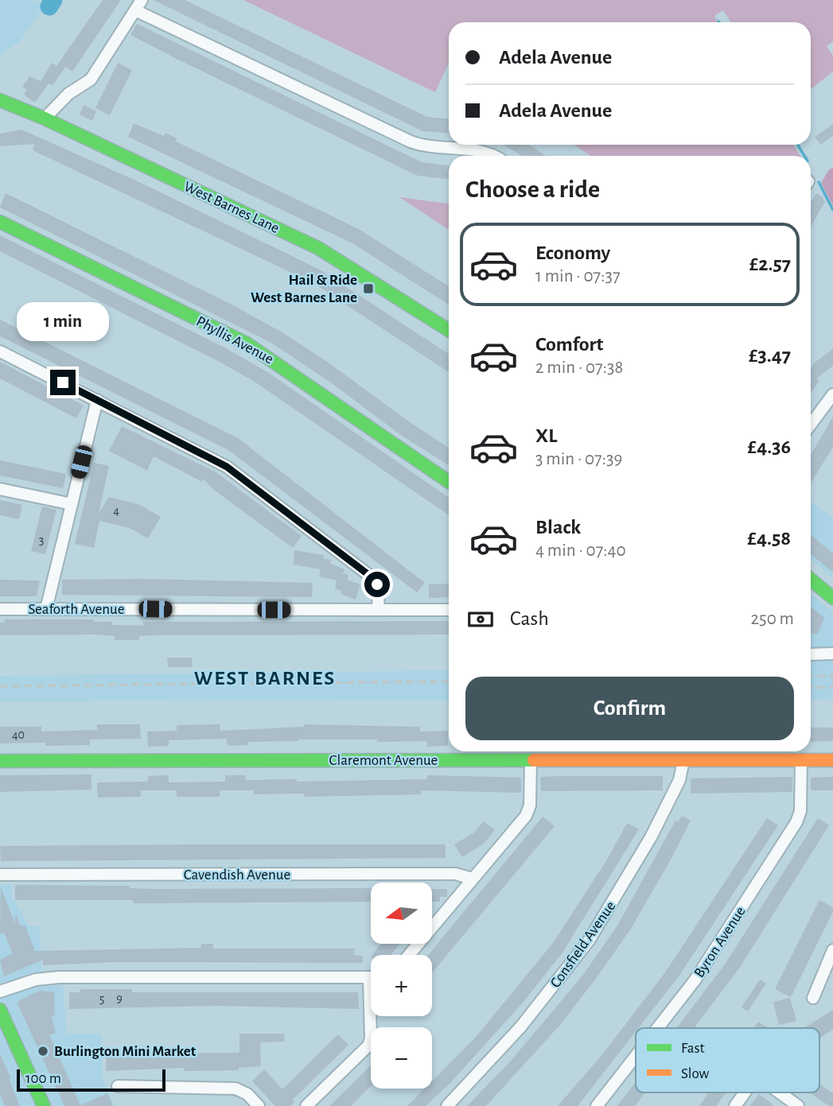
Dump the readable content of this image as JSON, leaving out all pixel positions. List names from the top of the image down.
{
  "streets": {
    "street": [
      "West Barnes Lane",
      "Phyllis Avenue",
      "Seaforth Avenue",
      "Claremont Avenue",
      "Cavendish Avenue",
      "Byron Avenue",
      "Consfield Avenue"
    ]
  },
  "crossings": [
    ["Claremont Avenue", "Byron Avenue"],
    ["Claremont Avenue", "Consfield Avenue"]
  ],
  "districts": ["WEST BARNES"],
  "places": {
    "transit": ["Hail & Ride West Barnes Lane"],
    "other": ["Burlington Mini Market"]
  },
  "house_numbers": [
    "4",
    "3",
    "40",
    "5",
    "9"
  ],
  "legend": ["Fast", "Slow"],
  "scale_bar": "100 m",
  "north": "left",
  "page": {
    "banner": ["Adela Avenue", "Adela Avenue"],
    "heading": "Choose a ride",
    "list": [
      {
        "name": "Economy",
        "note": "1 min · 07:37",
        "value": "£2.57"
      },
      {
        "name": "Comfort",
        "note": "2 min · 07:38",
        "value": "£3.47"
      },
      {
        "name": "XL",
        "note": "3 min · 07:39",
        "value": "£4.36"
      },
      {
        "name": "Black",
        "note": "4 min · 07:40",
        "value": "£4.58"
      }
    ],
    "bubble": "1 min",
    "pay": ["Cash", "250 m"],
    "buttons": "Confirm",
    "map_buttons": ["+", "−"],
    "scale": "100 m"
  }
}
